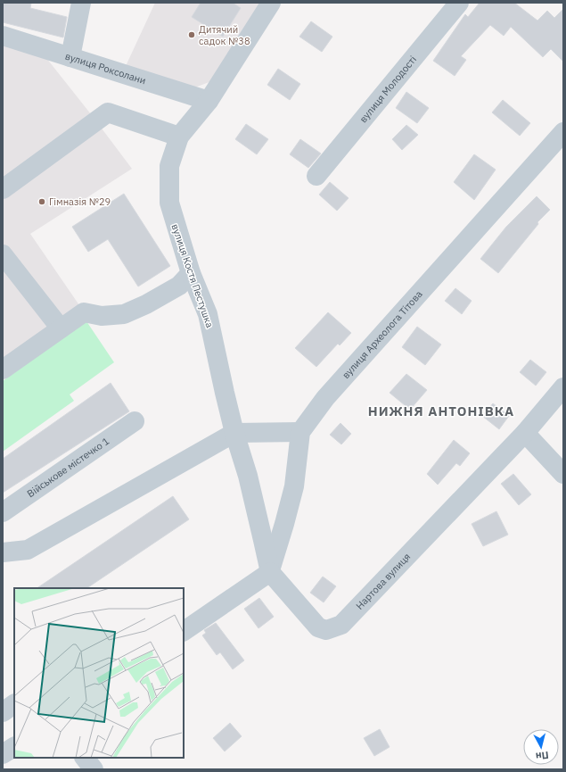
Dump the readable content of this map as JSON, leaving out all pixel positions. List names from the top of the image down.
{
  "streets": {
    "street": [
      "вулиця Роксолани",
      "вулиця Молодості",
      "вулиця Костя Пестушка",
      "вулиця Археолога Тітова",
      "Військове містечко 1",
      "Нартова вулиця"
    ]
  },
  "crossings": [
    ["вулиця Роксолани", "вулиця Костя Пестушка"],
    ["вулиця Костя Пестушка", "вулиця Археолога Тітова"],
    ["вулиця Костя Пестушка", "Нартова вулиця"],
    ["вулиця Археолога Тітова", "Нартова вулиця"]
  ],
  "districts": ["НИЖНЯ АНТОНІВКА"],
  "places": ["Дитячий садок №38", "Гімназія №29"],
  "north": "bottom"
}
